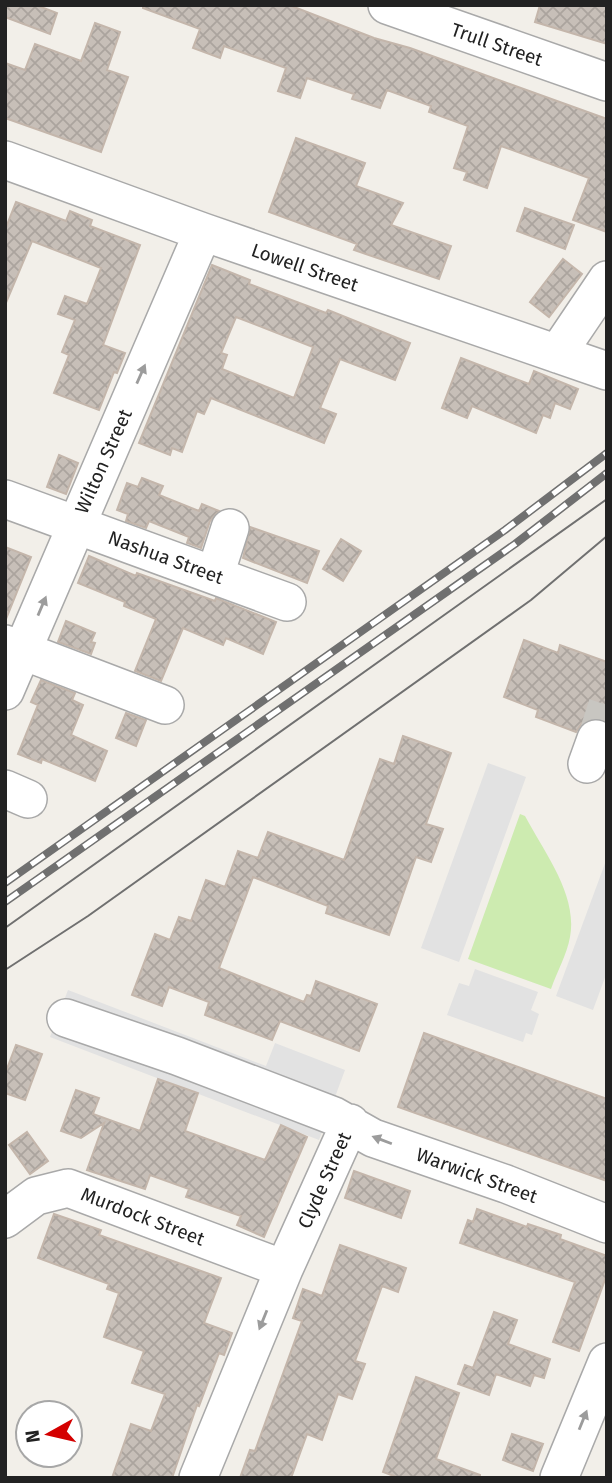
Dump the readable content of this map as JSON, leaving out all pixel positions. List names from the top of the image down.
{
  "streets": {
    "street": [
      "Trull Street",
      "Lowell Street",
      "Wilton Street",
      "Nashua Street",
      "Warwick Street",
      "Clyde Street",
      "Murdock Street"
    ]
  },
  "crossings": [
    ["Lowell Street", "Wilton Street"],
    ["Wilton Street", "Nashua Street"],
    ["Warwick Street", "Clyde Street"],
    ["Clyde Street", "Murdock Street"]
  ],
  "one_way": ["Wilton Street", "Warwick Street"],
  "north": "left"
}
